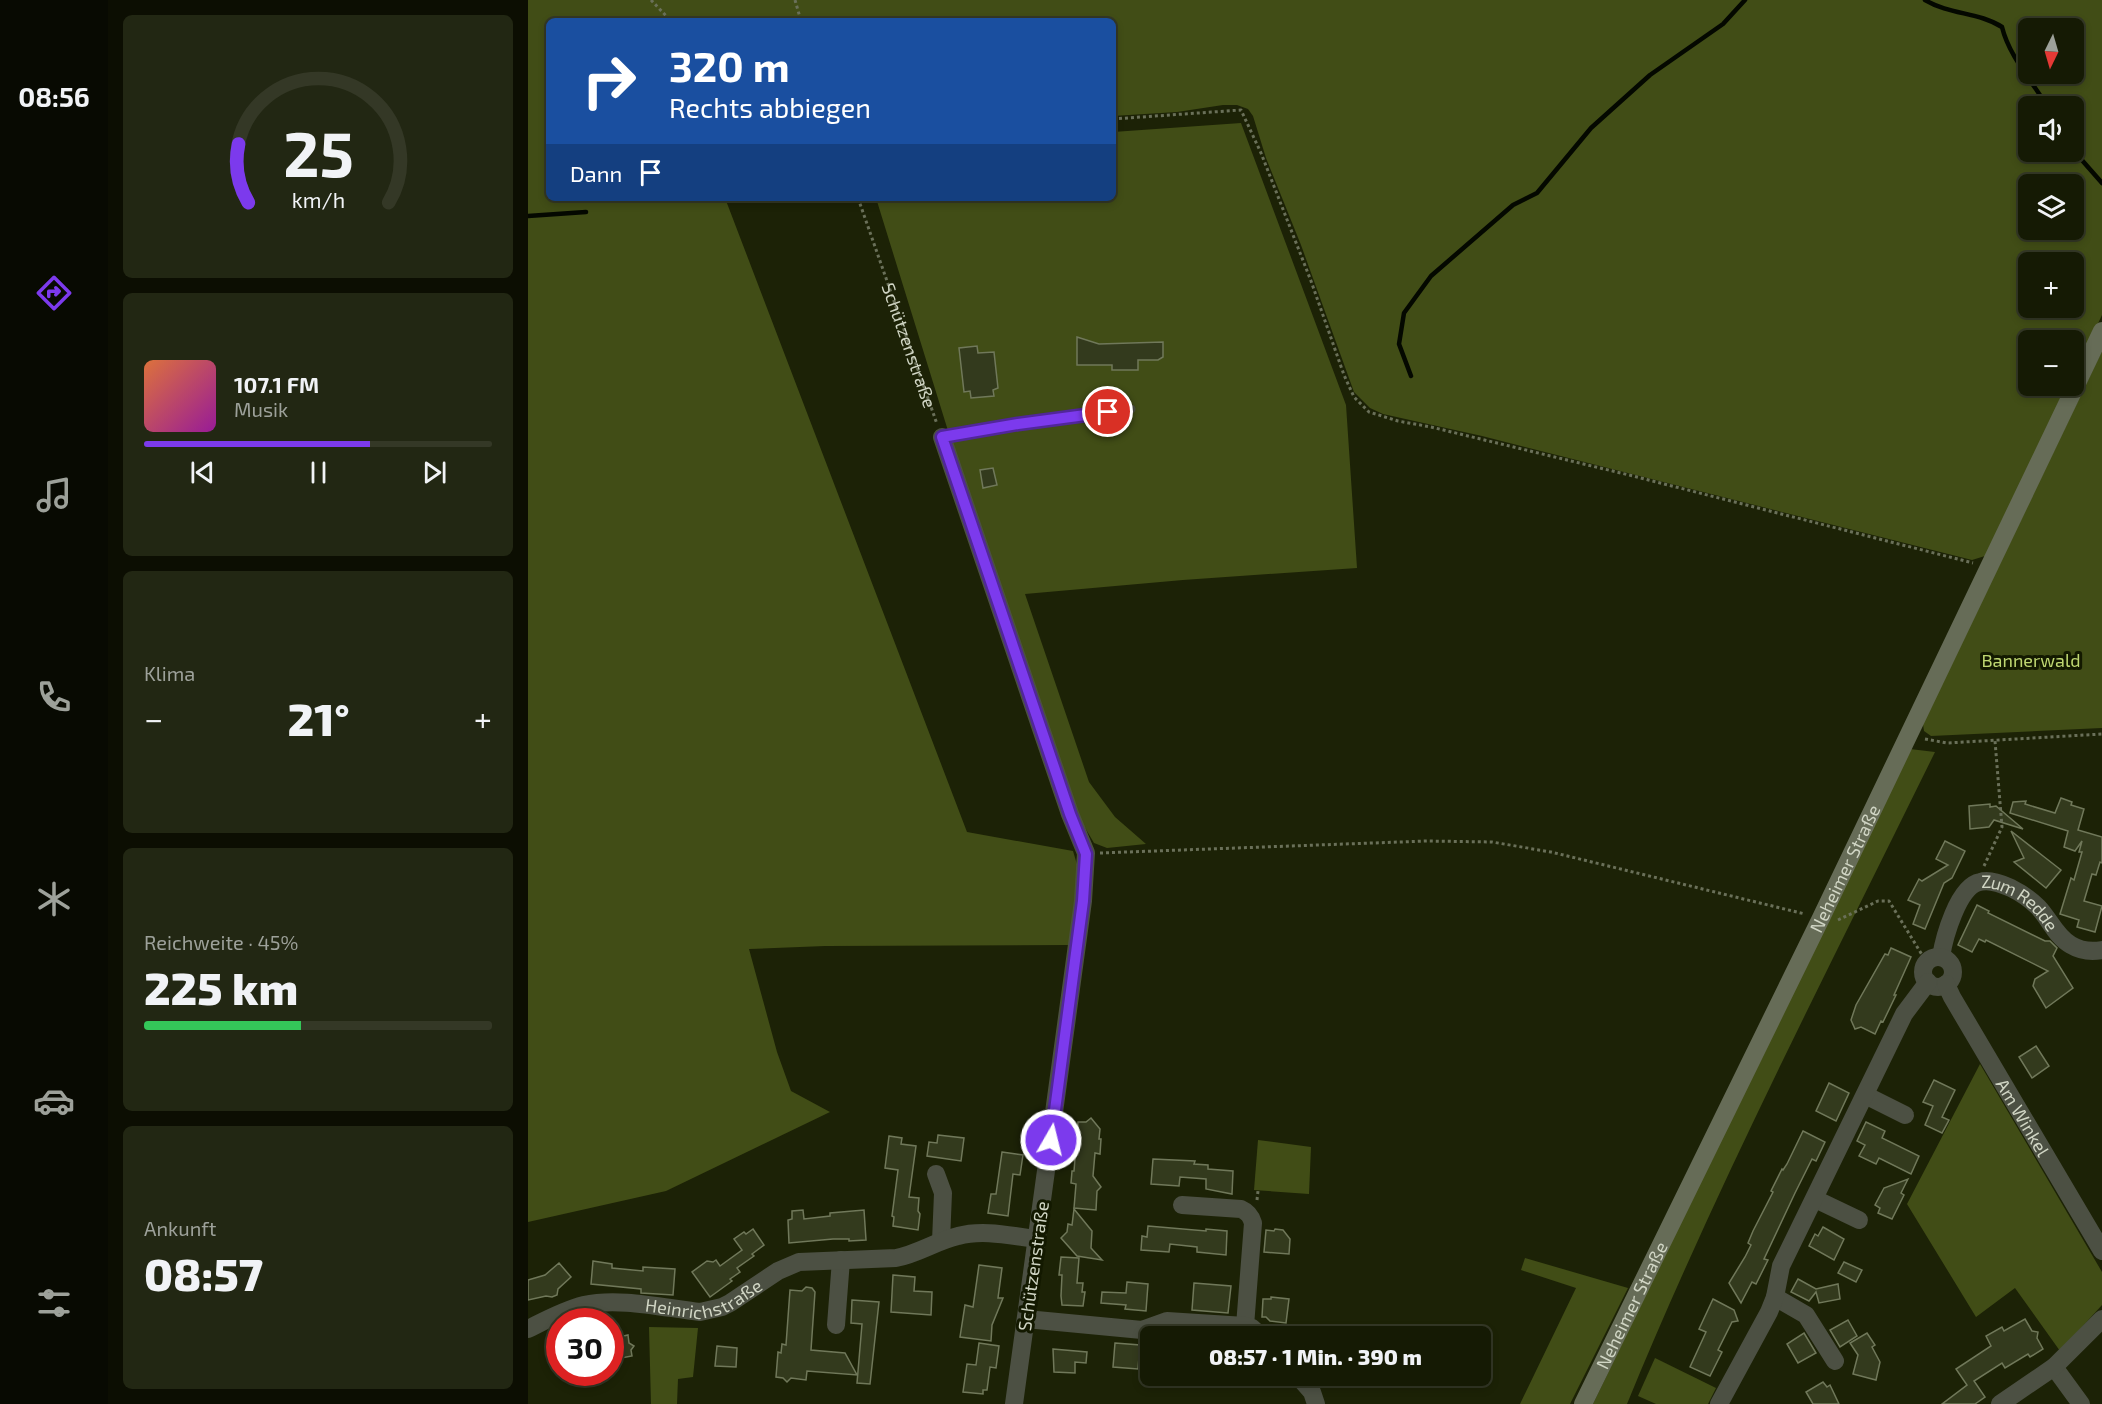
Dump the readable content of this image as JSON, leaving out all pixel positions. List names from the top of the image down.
{
  "streets": {
    "main road": ["Neheimer Straße"],
    "street": [
      "Schützenstraße",
      "Zum Redde",
      "Am Winkel",
      "Heinrichstraße"
    ]
  },
  "crossings": [
    ["Schützenstraße", "Heinrichstraße"],
    ["Zum Redde", "Am Winkel"]
  ],
  "parks": ["Bannerwald"],
  "north": "bottom",
  "page": {
    "tabs": "08:56",
    "map_buttons": ["+", "−"],
    "turn": ["320 m", "Rechts abbiegen"],
    "then": "Dann",
    "song": ["107.1 FM", "Musik"],
    "tile": [
      "Klima",
      ["Reichweite · 45%", "225 km"],
      ["Ankunft", "08:57"]
    ],
    "heat": ["−", "21°", "+"],
    "limit": "30",
    "trip": "08:57 · 1 Min. · 390 m",
    "gauge": ["25", "km/h"]
  }
}
